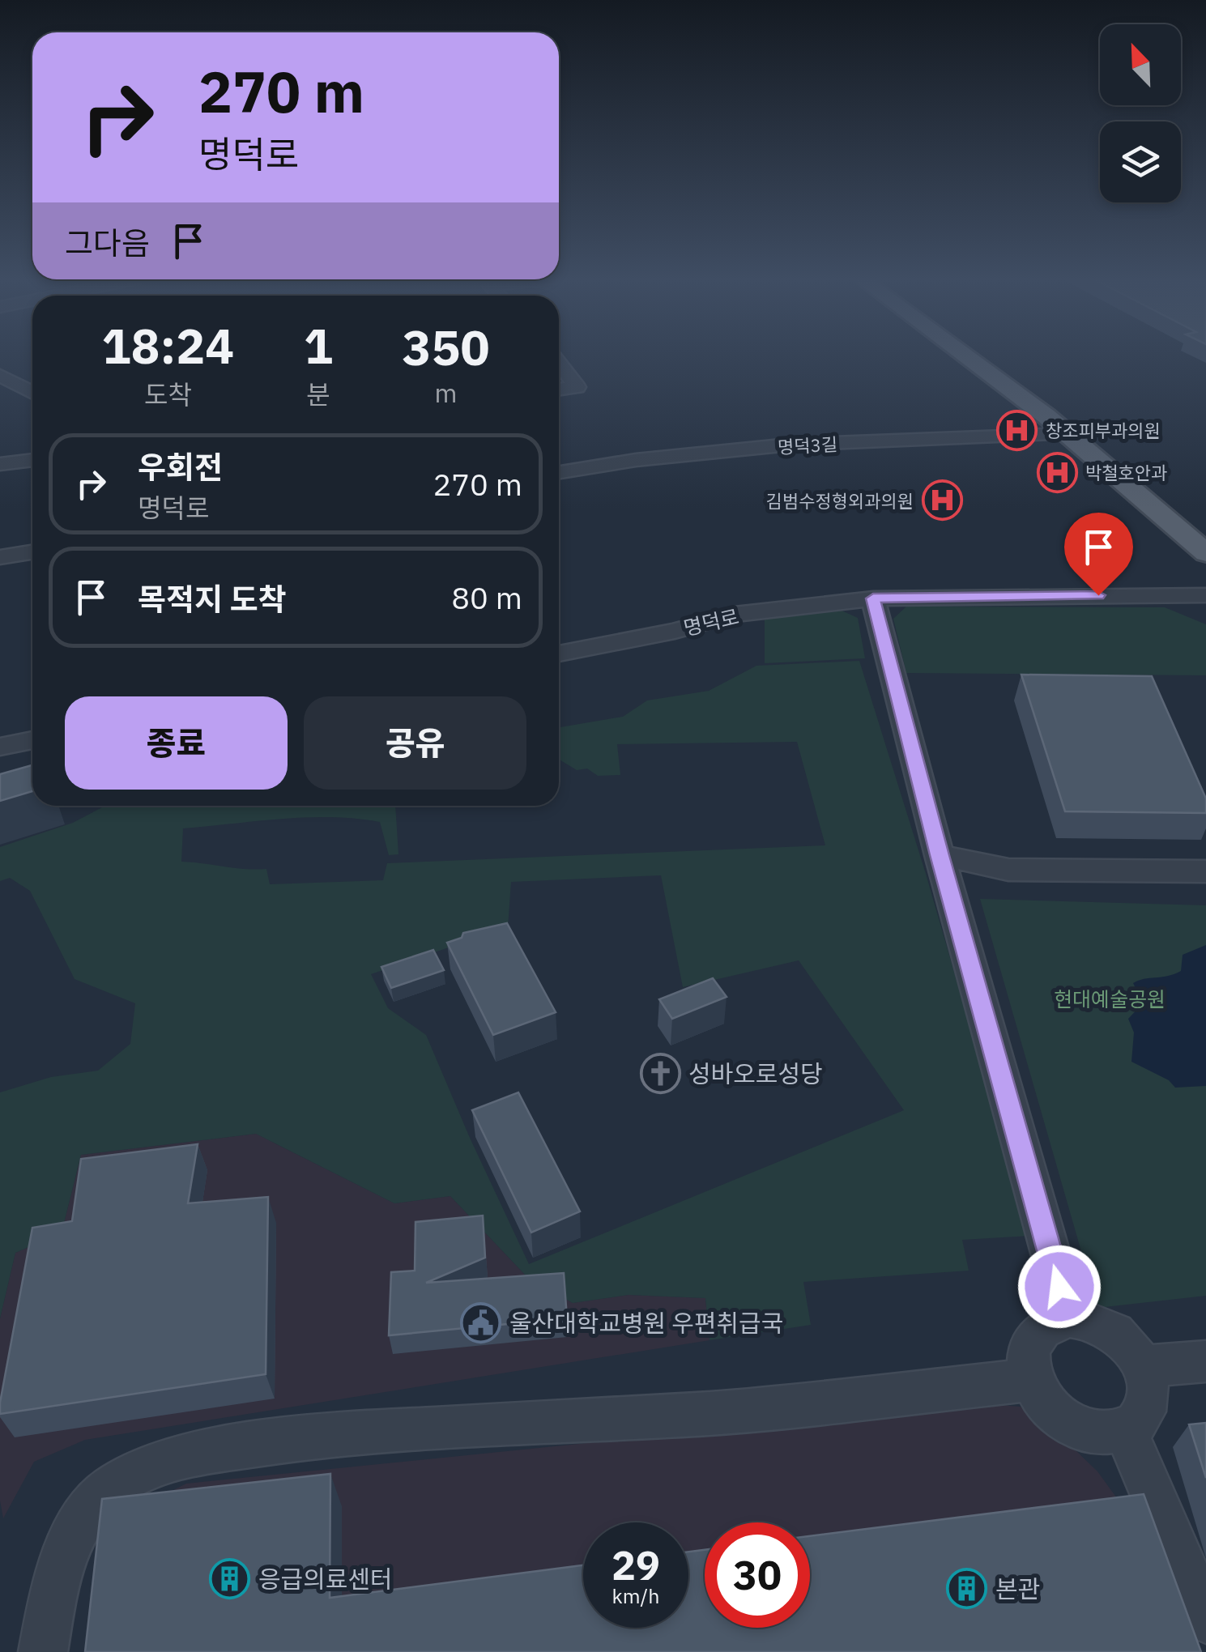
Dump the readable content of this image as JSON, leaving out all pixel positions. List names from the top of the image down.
{
  "streets": {
    "street": ["명덕3길", "명덕로"]
  },
  "parks": ["현대예술공원"],
  "places": {
    "hospital": ["창조피부과의원", "박철호안과", "김범수정형외과의원"],
    "church": ["성바오로성당"],
    "public building": ["울산대학교병원 우편취급국"],
    "building": ["응급의료센터", "본관"]
  },
  "north": "top left",
  "page": {
    "turn": ["270 m", "명덕로"],
    "then": "그다음",
    "eta": [
      "18:24",
      "도착",
      "1",
      "분",
      "350",
      "m"
    ],
    "list": [
      {
        "name": "우회전",
        "note": "명덕로",
        "value": "270 m"
      },
      {
        "name": "목적지 도착",
        "value": "80 m"
      }
    ],
    "buttons": ["종료", "공유"],
    "speed": "29 km/h",
    "limit": "30"
  }
}
